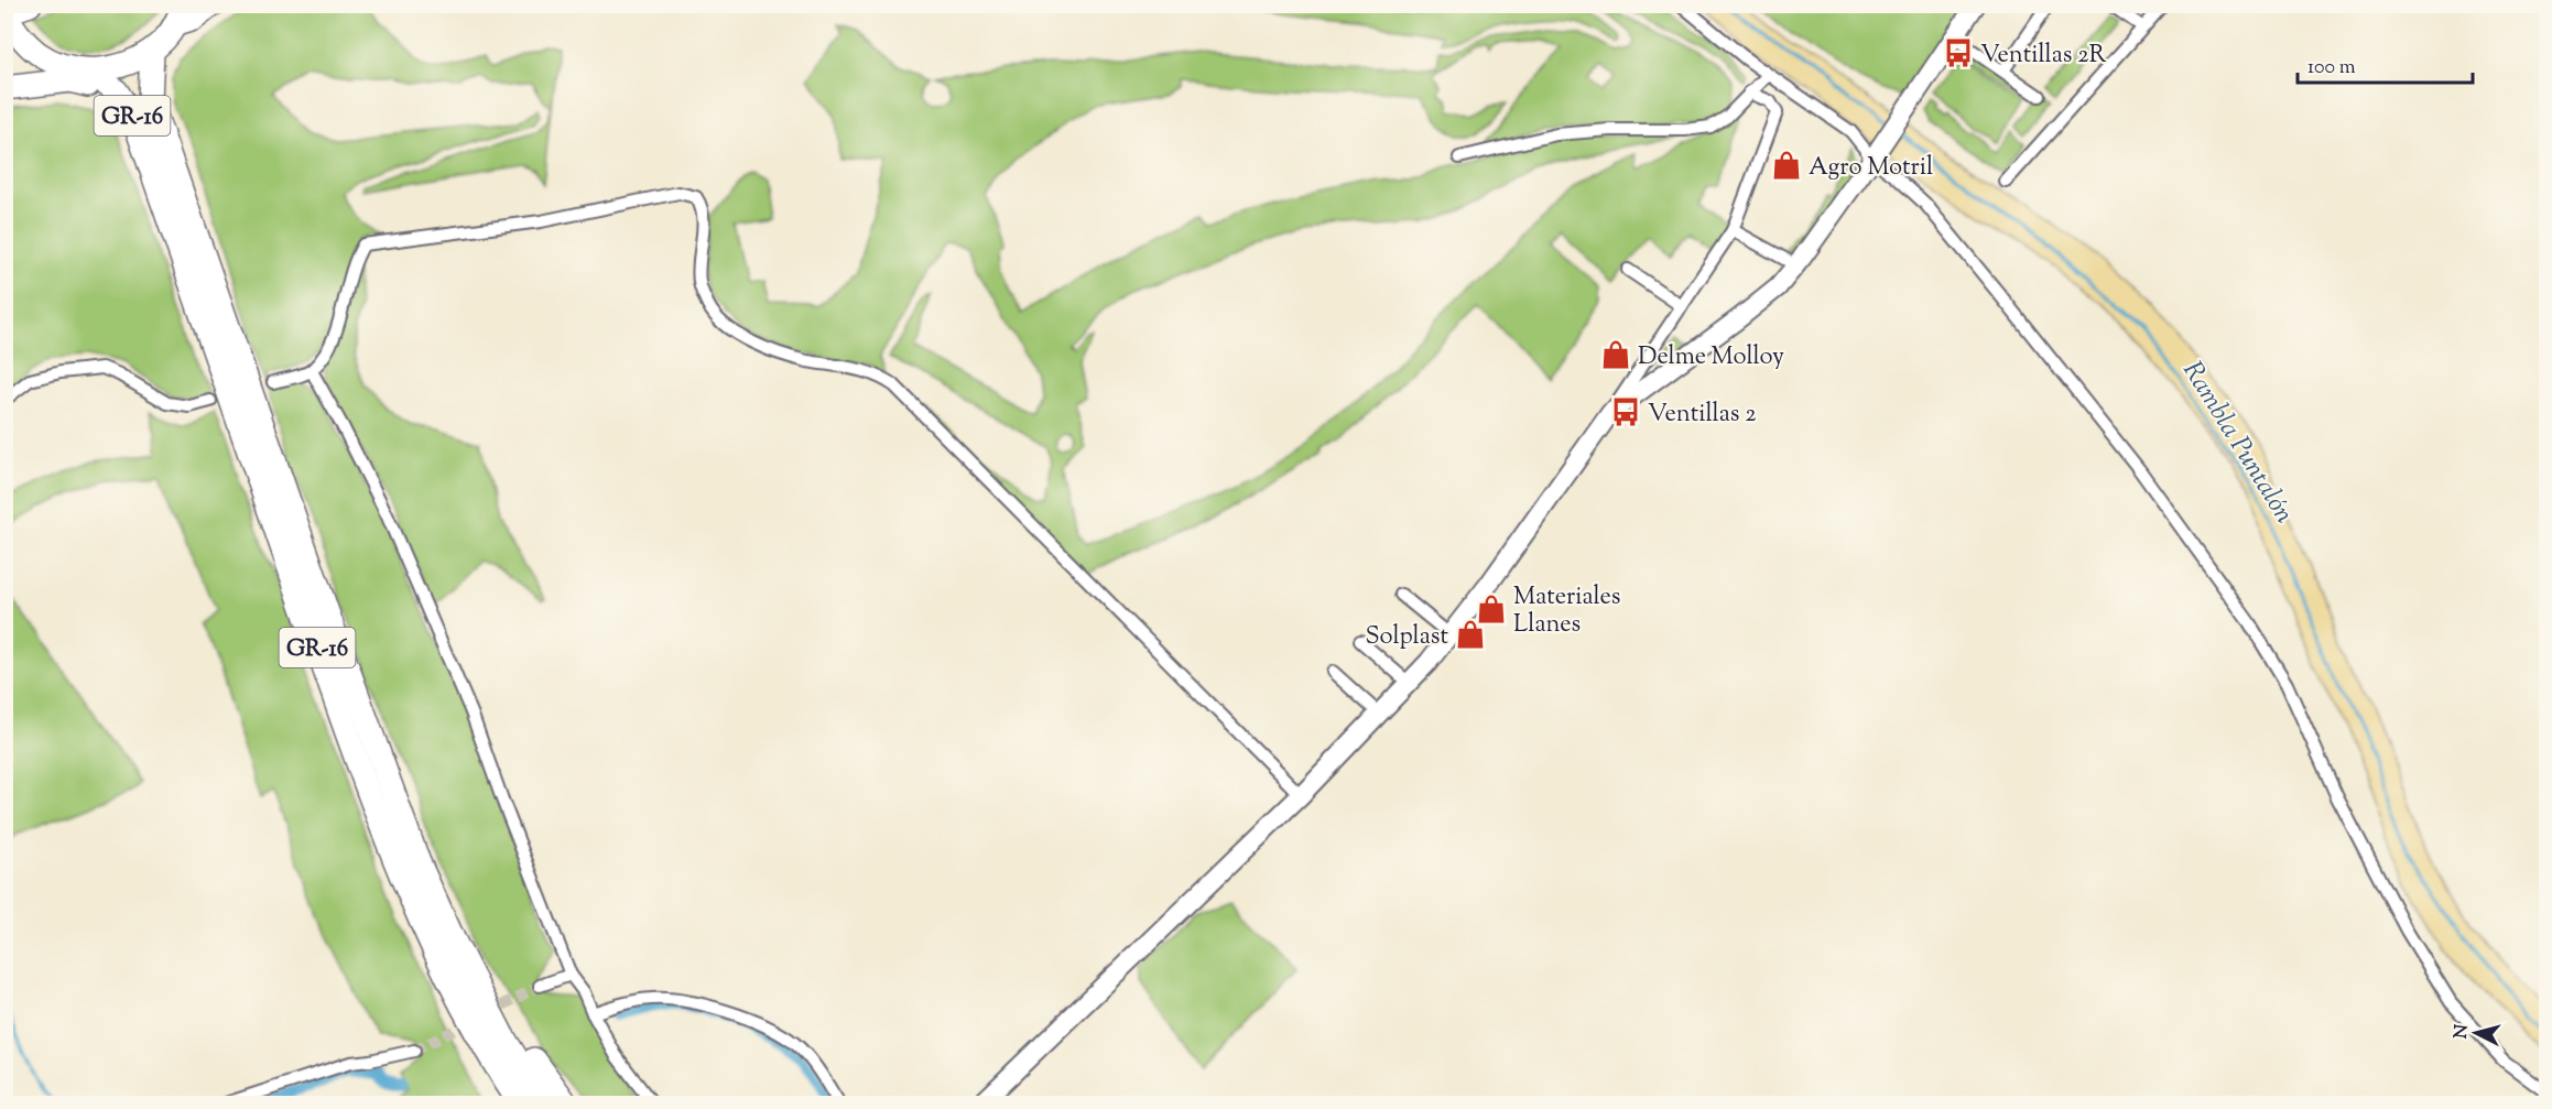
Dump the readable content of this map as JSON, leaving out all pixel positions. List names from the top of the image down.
{
  "streets": {
    "highway": ["GR-16"]
  },
  "water": ["Rambla Puntalón"],
  "places": {
    "bus stop": ["Ventillas 2R", "Ventillas 2"],
    "shop": [
      "Agro Motril",
      "Delme Molloy",
      "Materiales Llanes",
      "Solplast"
    ]
  },
  "scale_bar": "100 m",
  "north": "left"
}
